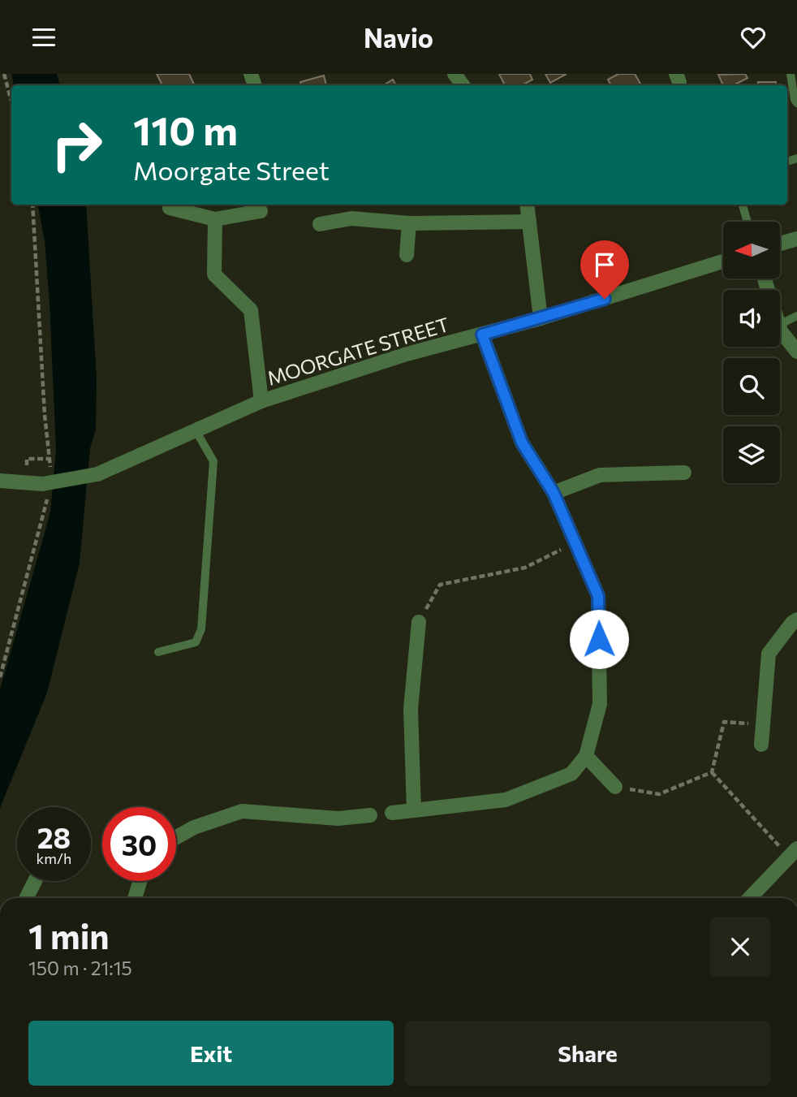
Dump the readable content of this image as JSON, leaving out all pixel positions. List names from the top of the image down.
{
  "streets": {
    "street": ["MOORGATE STREET"]
  },
  "north": "left",
  "page": {
    "header": "Navio",
    "turn": ["110 m", "Moorgate Street"],
    "speed": "28 km/h",
    "limit": "30",
    "heading": ["1 min", "150 m · 21:15"],
    "buttons": ["Exit", "Share"]
  }
}
